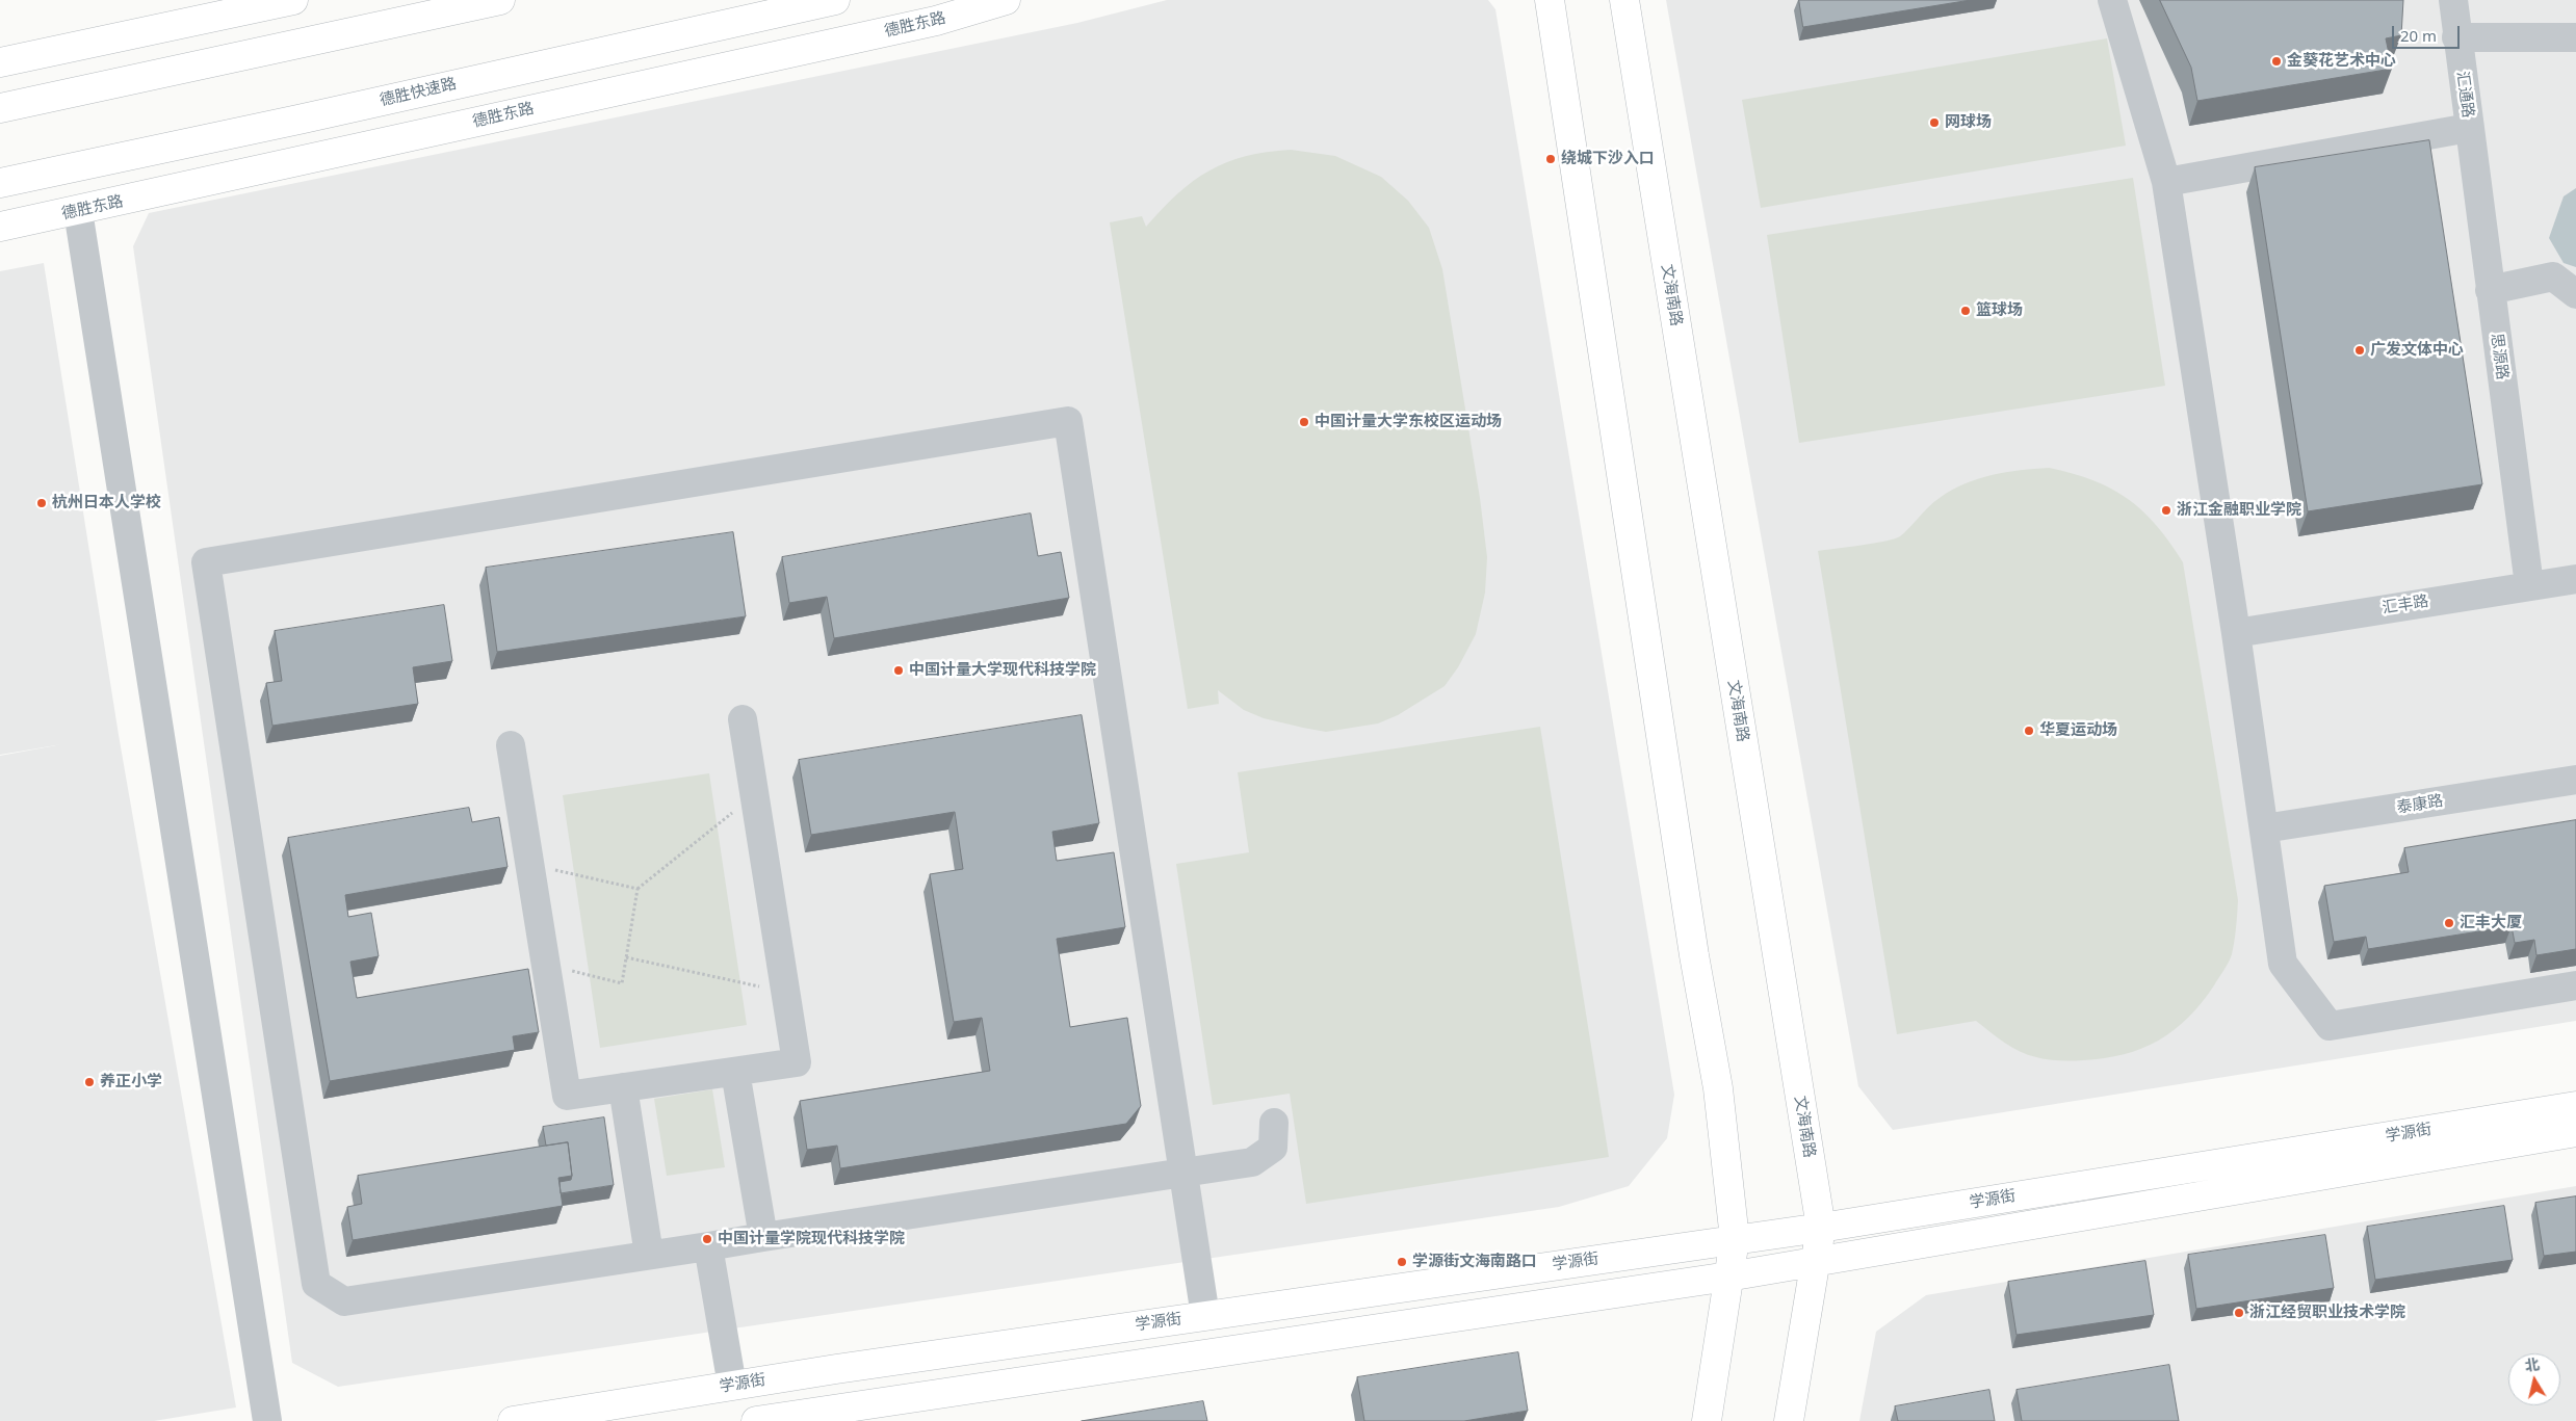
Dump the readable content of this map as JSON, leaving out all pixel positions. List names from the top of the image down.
{
  "streets": {
    "main road": [
      "德胜东路",
      "德胜快速路",
      "文海南路",
      "学源街"
    ],
    "street": [
      "汇通路",
      "思源路",
      "汇丰路",
      "泰康路"
    ]
  },
  "crossings": [
    ["汇通路", "思源路"],
    ["文海南路", "学源街"],
    ["思源路", "汇丰路"]
  ],
  "places": [
    "金葵花艺术中心",
    "网球场",
    "绕城下沙入口",
    "篮球场",
    "广发文体中心",
    "中国计量大学东校区运动场",
    "杭州日本人学校",
    "浙江金融职业学院",
    "中国计量大学现代科技学院",
    "华夏运动场",
    "汇丰大厦",
    "养正小学",
    "中国计量学院现代科技学院",
    "学源街文海南路口",
    "浙江经贸职业技术学院"
  ],
  "scale_bar": "20 m",
  "north": "top"
}
